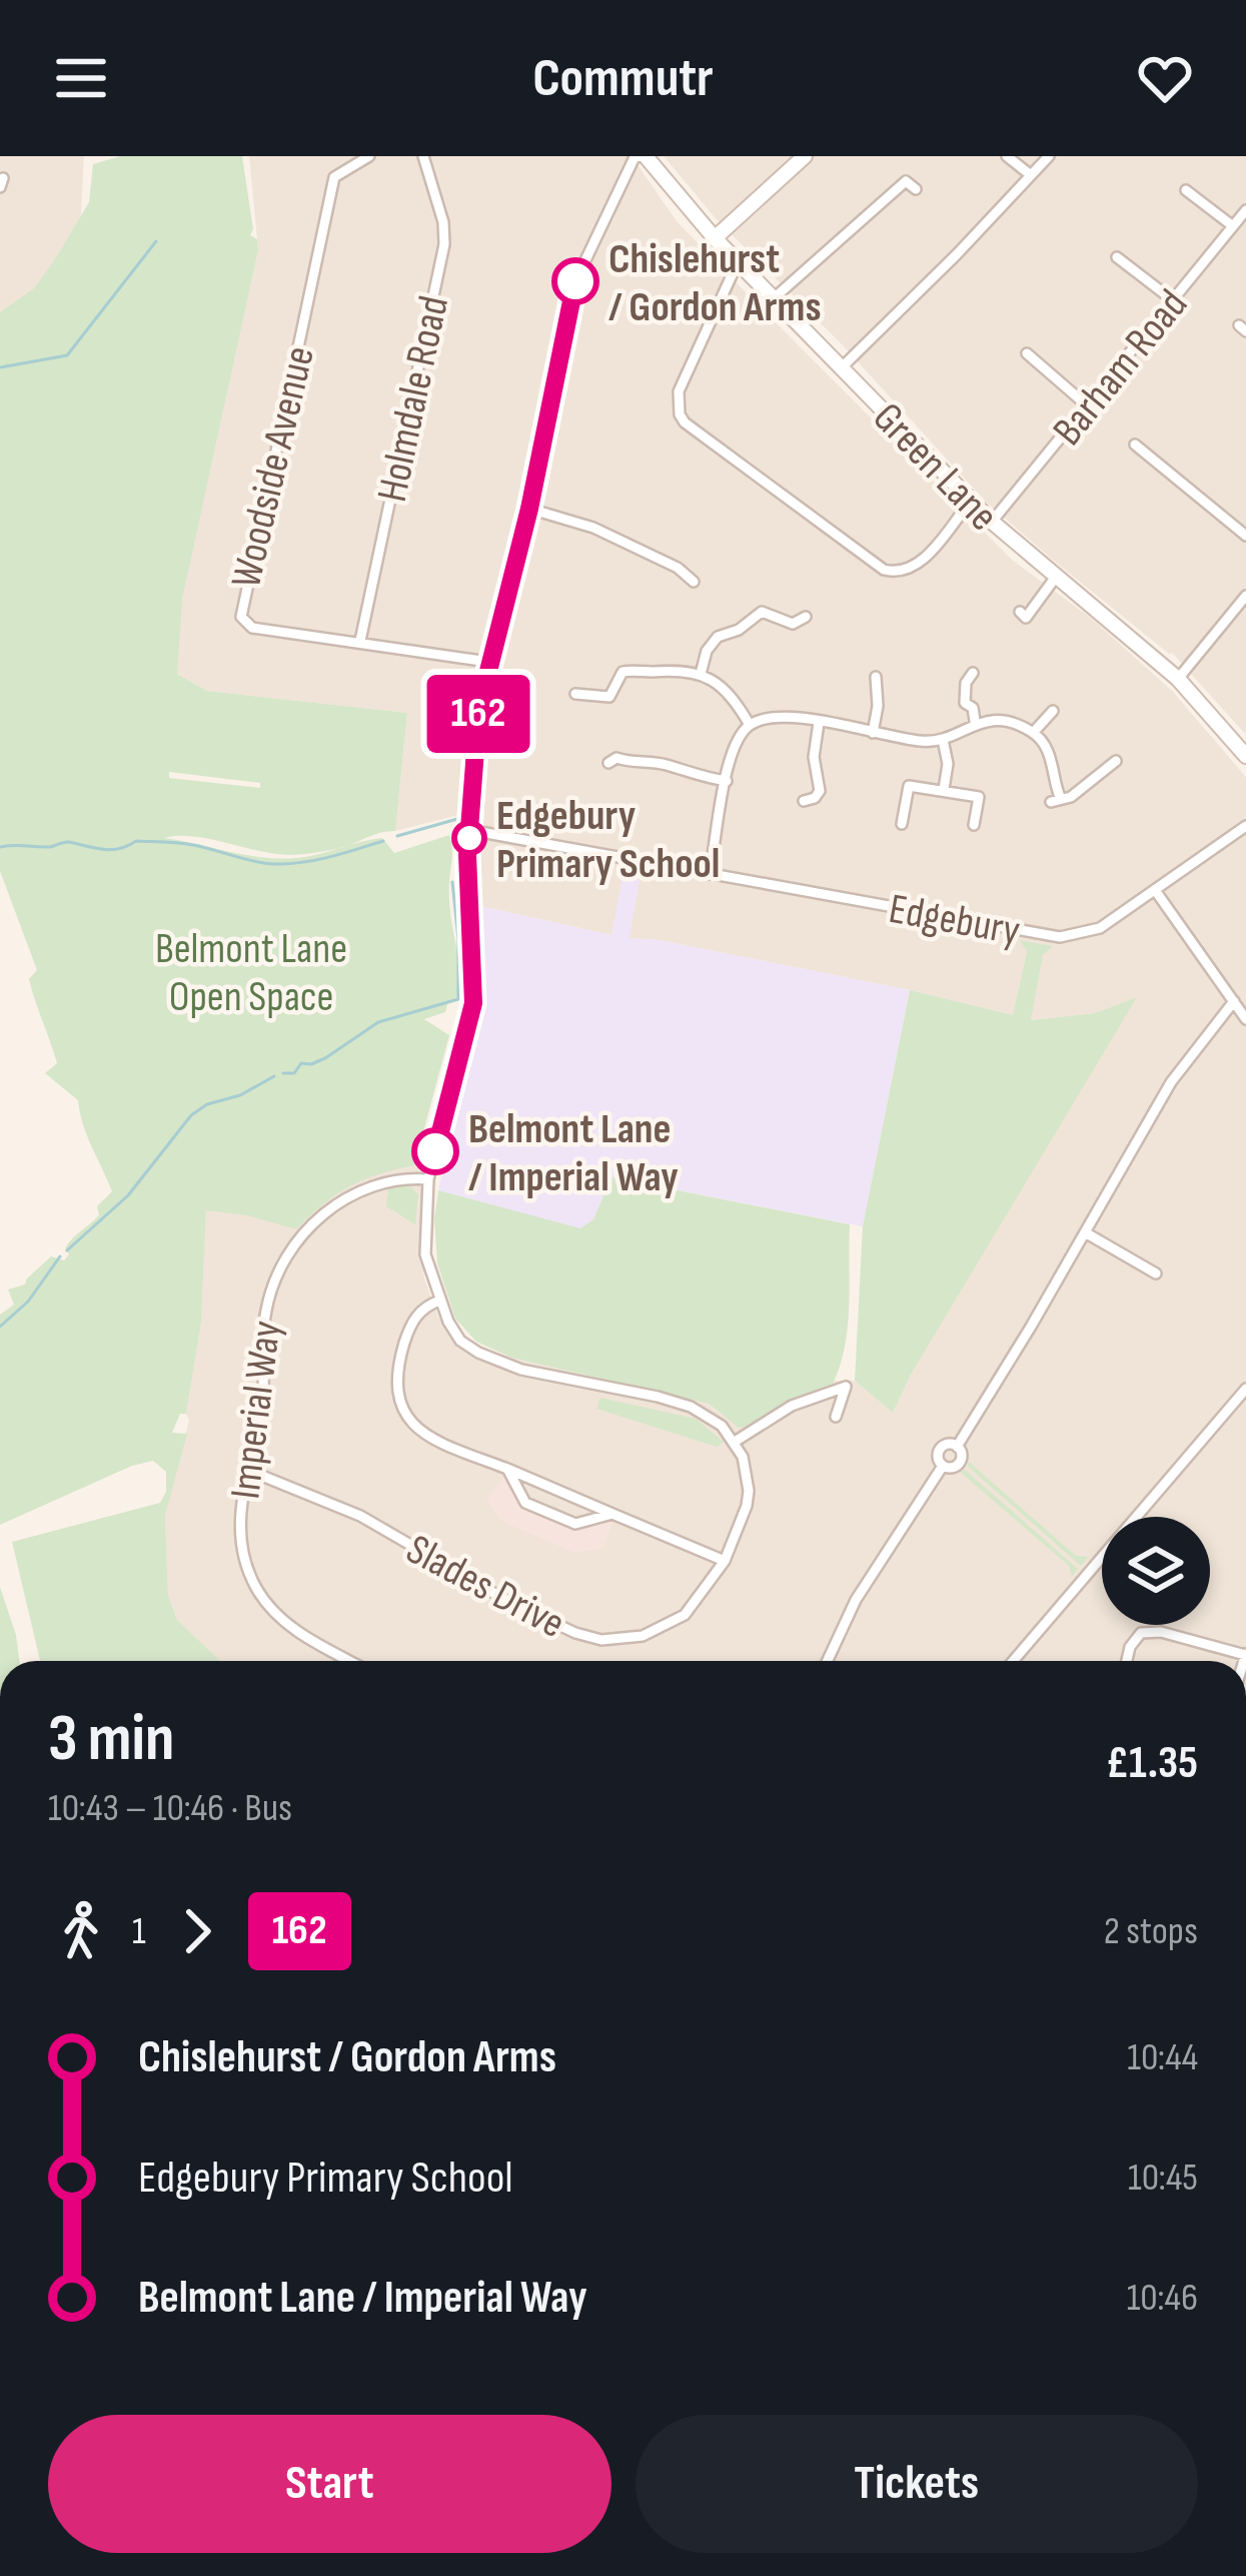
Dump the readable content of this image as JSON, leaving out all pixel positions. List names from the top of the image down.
{
  "streets": {
    "main road": ["Green Lane"],
    "street": [
      "Barham Road",
      "Holmdale Road",
      "Woodside Avenue",
      "Edgebury",
      "Imperial Way",
      "Slades Drive"
    ]
  },
  "crossings": [
    ["Barham Road", "Green Lane"],
    ["Holmdale Road", "Woodside Avenue"],
    ["Imperial Way", "Slades Drive"]
  ],
  "parks": ["Belmont Lane Open Space"],
  "places": ["Chislehurst / Gordon Arms", "Edgebury Primary School", "Belmont Lane / Imperial Way"],
  "lines": ["bus line 162"],
  "page": {
    "header": "Commutr",
    "on_map": "162",
    "heading": ["3 min", "10:43 – 10:46 · Bus", "£1.35"],
    "legs": ["1", "162", "2 stops"],
    "list": [
      {
        "name": "Chislehurst / Gordon Arms",
        "value": "10:44"
      },
      {
        "name": "Edgebury Primary School",
        "value": "10:45"
      },
      {
        "name": "Belmont Lane / Imperial Way",
        "value": "10:46"
      }
    ],
    "buttons": ["Start", "Tickets"]
  }
}
